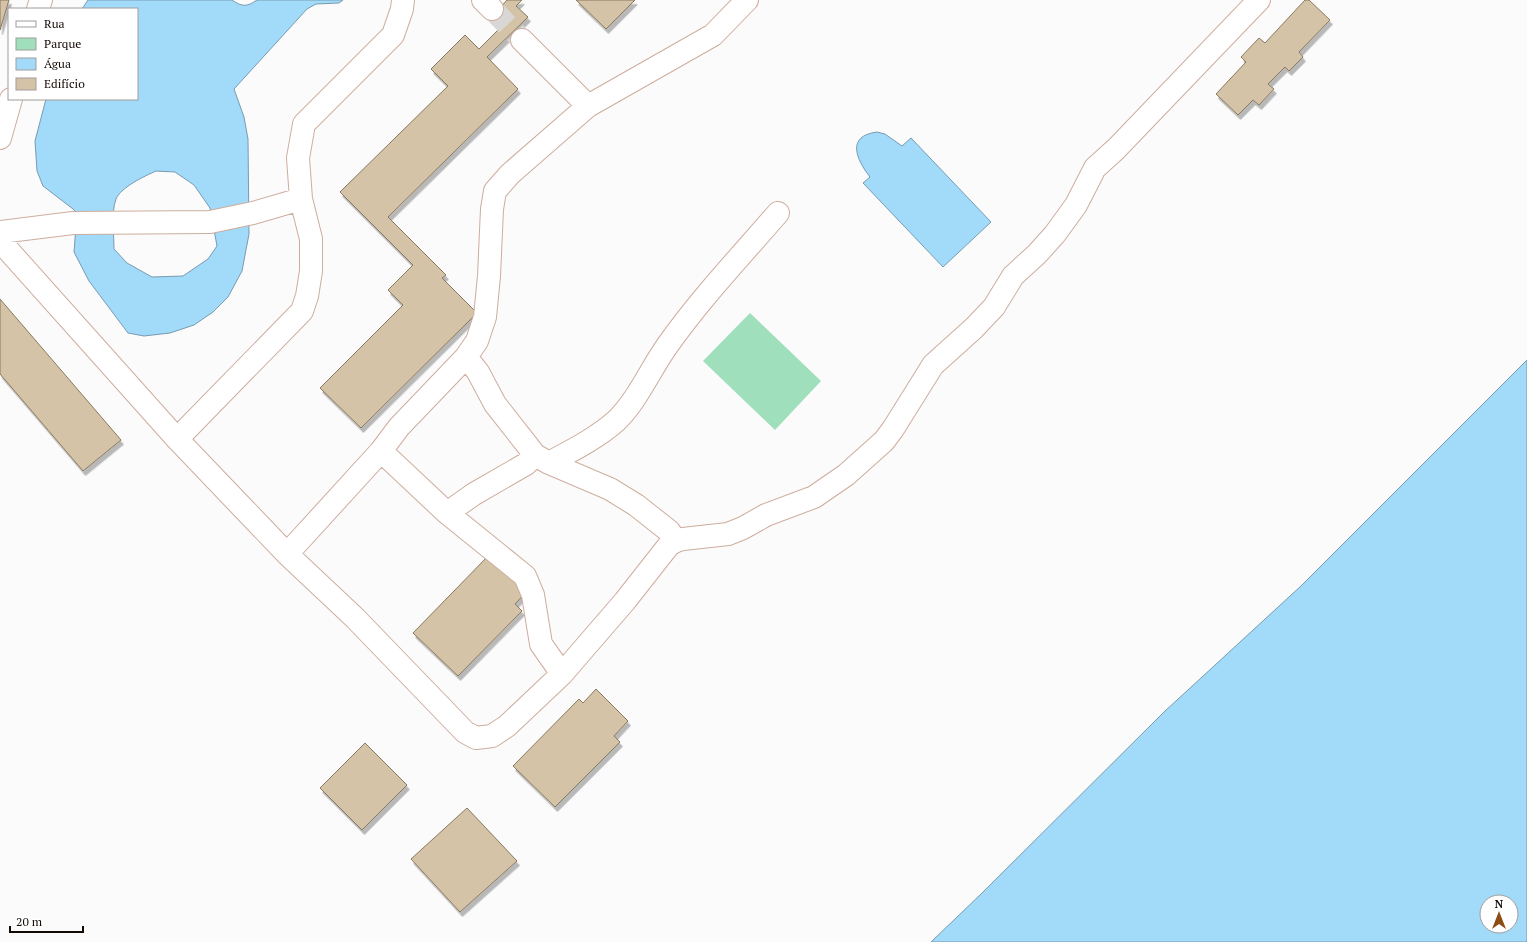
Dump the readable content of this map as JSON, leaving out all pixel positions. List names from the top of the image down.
{
  "legend": [
    "Rua",
    "Parque",
    "Água",
    "Edifício"
  ],
  "scale_bar": "20 m",
  "north": "top"
}
